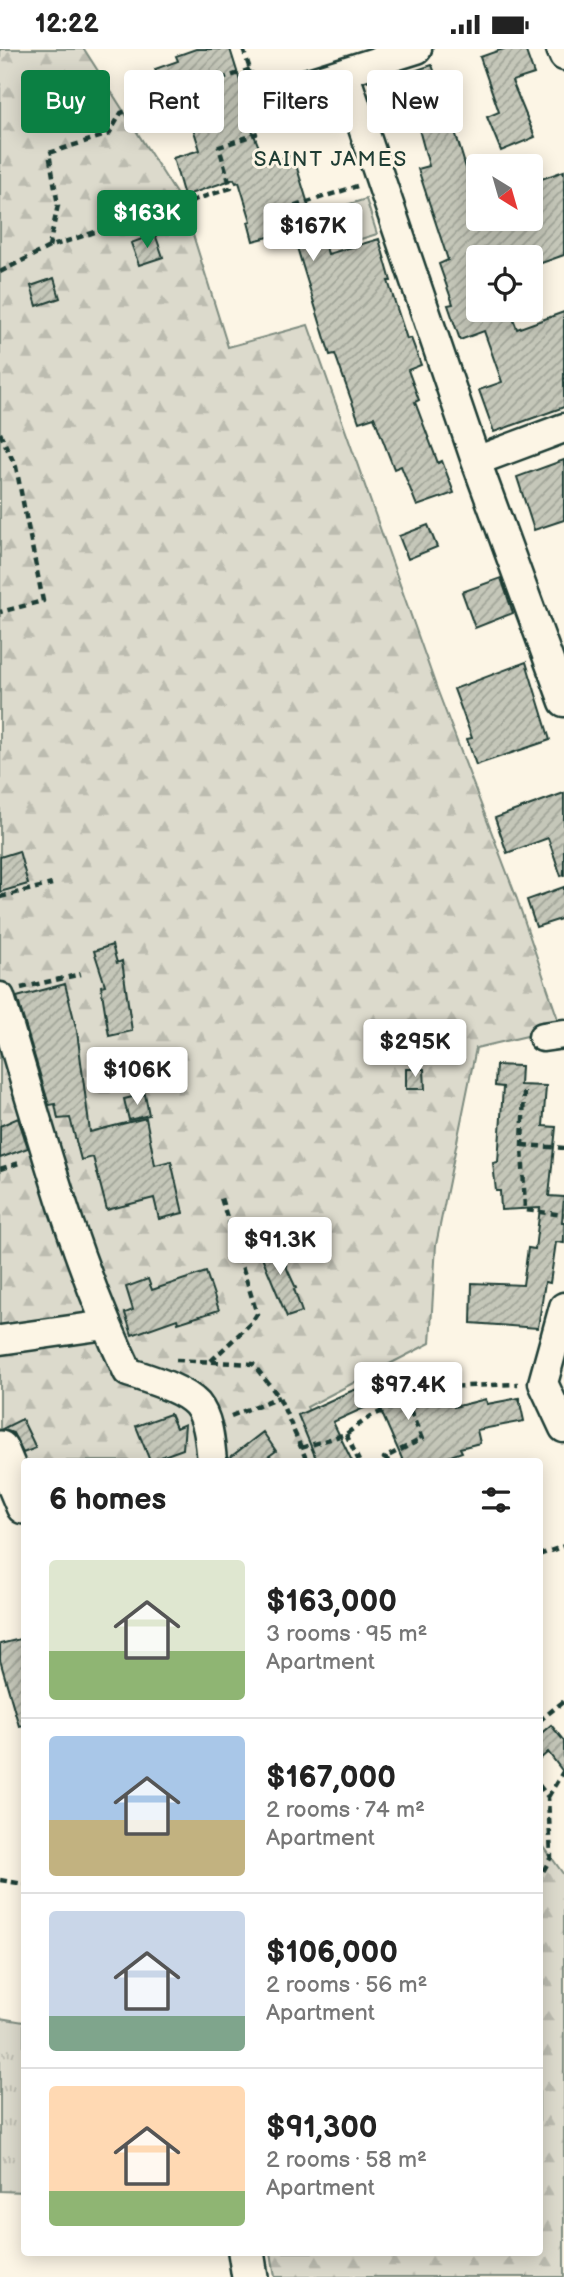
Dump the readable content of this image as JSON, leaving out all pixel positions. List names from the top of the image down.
{
  "districts": ["SAINT JAMES"],
  "north": "bottom right",
  "page": {
    "status": "12:22",
    "chip": [
      "Buy",
      "Rent",
      "Filters",
      "New"
    ],
    "price": [
      "$163K",
      "$167K",
      "$295K",
      "$106K",
      "$91.3K",
      "$97.4K"
    ],
    "heading": "6 homes",
    "list": [
      {
        "name": "$163,000",
        "note": "3 rooms · 95 m² · Apartment"
      },
      {
        "name": "$167,000",
        "note": "2 rooms · 74 m² · Apartment"
      },
      {
        "name": "$106,000",
        "note": "2 rooms · 56 m² · Apartment"
      },
      {
        "name": "$91,300",
        "note": "2 rooms · 58 m² · Apartment"
      }
    ]
  }
}
